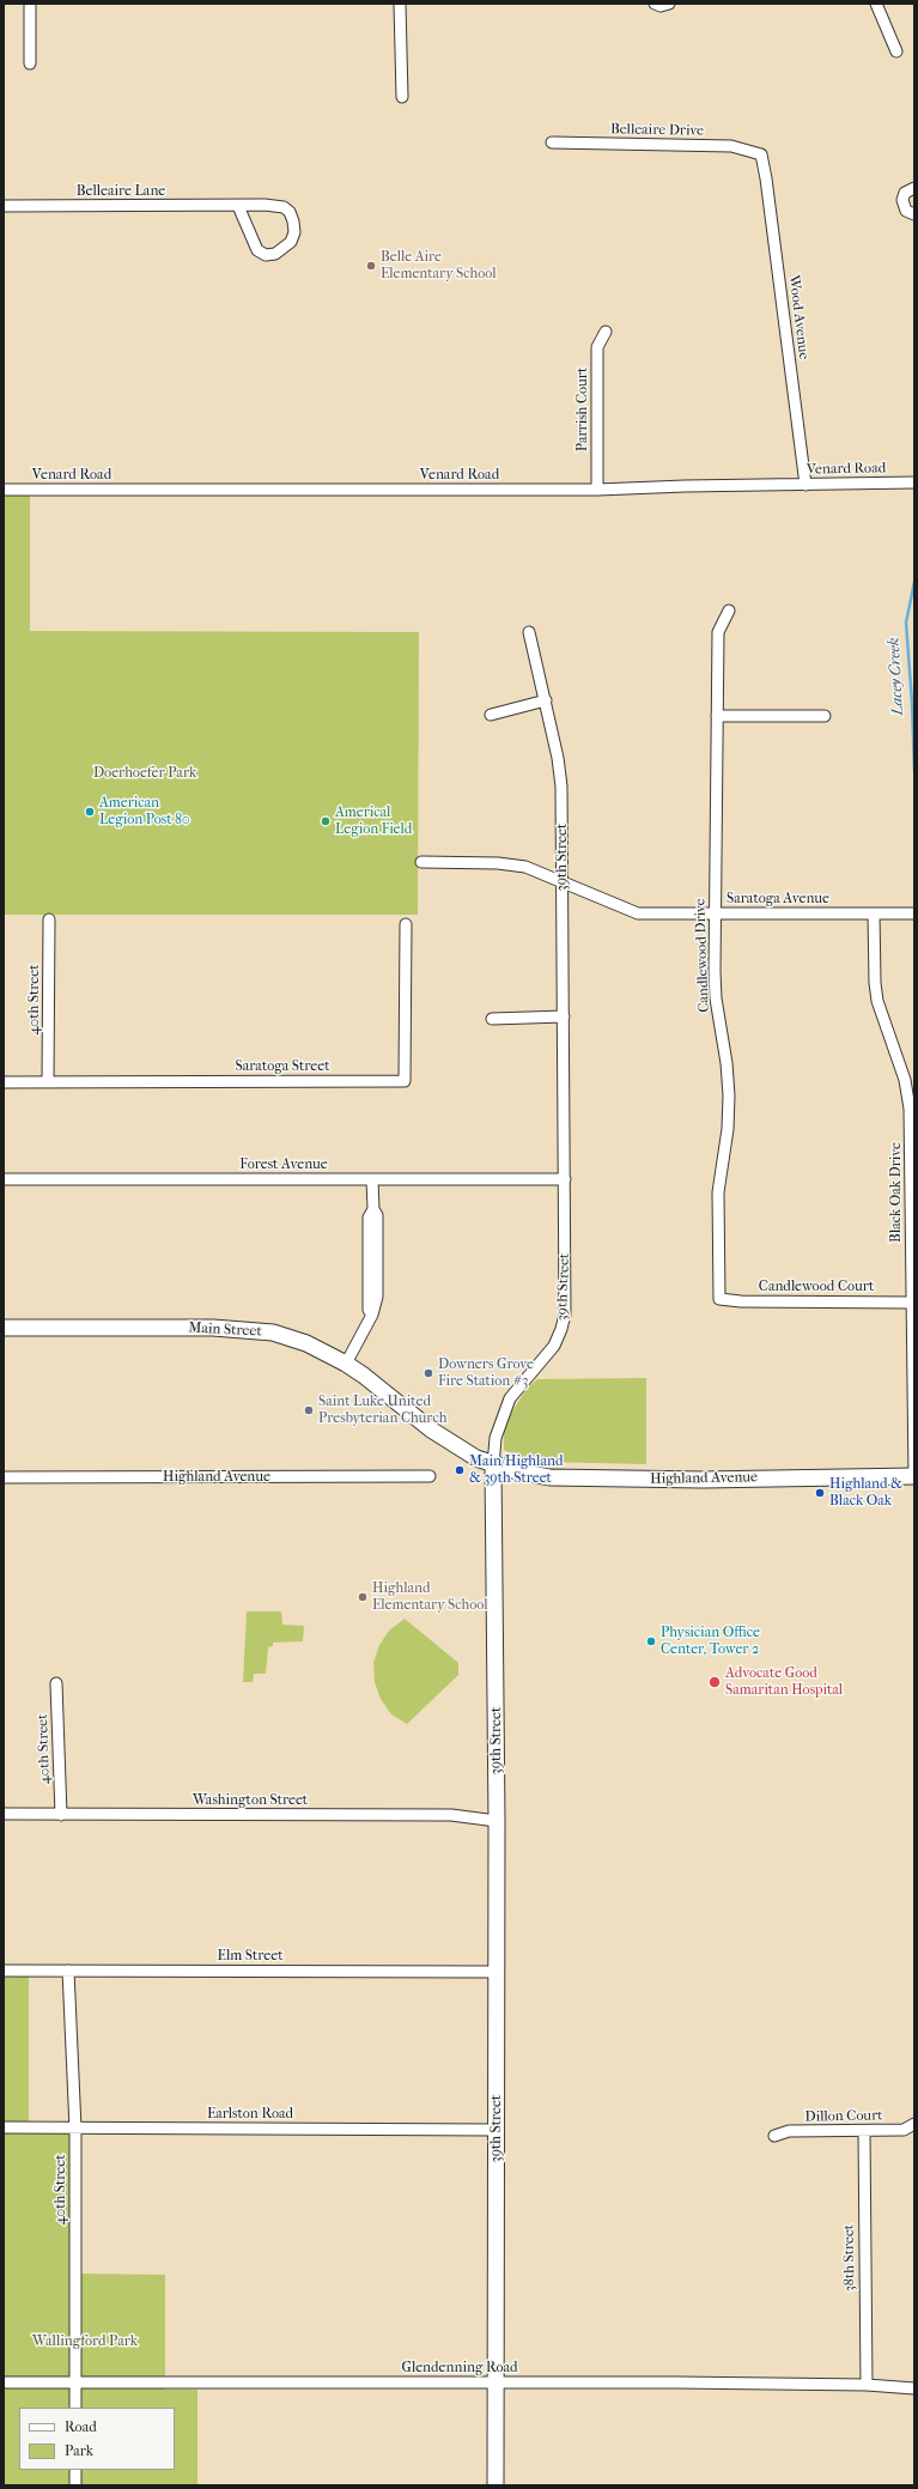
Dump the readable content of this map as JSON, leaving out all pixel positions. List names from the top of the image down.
{
  "streets": {
    "street": [
      "Belleaire Drive",
      "Belleaire Lane",
      "Wood Avenue",
      "Parrish Court",
      "Venard Road",
      "39th Street",
      "Saratoga Avenue",
      "Candlewood Drive",
      "40th Street",
      "Saratoga Street",
      "Forest Avenue",
      "Black Oak Drive",
      "Candlewood Court",
      "Main Street",
      "Highland Avenue",
      "Washington Street",
      "Elm Street",
      "Earlston Road",
      "Dillon Court",
      "38th Street",
      "Glendenning Road"
    ]
  },
  "crossings": [
    ["Belleaire Drive", "Wood Avenue"],
    ["Wood Avenue", "Venard Road"],
    ["Parrish Court", "Venard Road"],
    ["39th Street", "Saratoga Avenue"],
    ["39th Street", "Forest Avenue"],
    ["39th Street", "Main Street"],
    ["39th Street", "Highland Avenue"],
    ["39th Street", "Washington Street"],
    ["39th Street", "Elm Street"],
    ["39th Street", "Earlston Road"],
    ["39th Street", "Glendenning Road"],
    ["Saratoga Avenue", "Candlewood Drive"],
    ["Saratoga Avenue", "Black Oak Drive"],
    ["Candlewood Drive", "Candlewood Court"],
    ["40th Street", "Saratoga Street"],
    ["40th Street", "Washington Street"],
    ["40th Street", "Elm Street"],
    ["40th Street", "Earlston Road"],
    ["40th Street", "Glendenning Road"],
    ["Black Oak Drive", "Candlewood Court"],
    ["Black Oak Drive", "Highland Avenue"],
    ["Main Street", "Highland Avenue"],
    ["Dillon Court", "38th Street"],
    ["38th Street", "Glendenning Road"]
  ],
  "water": ["Lacey Creek"],
  "parks": ["Doerhoefer Park", "Wallingford Park"],
  "places": [
    "Belle Aire Elementary School",
    "American Legion Post 80",
    "Americal Legion Field",
    "Downers Grove Fire Station #3",
    "Saint Luke United Presbyterian Church",
    "Main/Highland & 39th Street",
    "Highland & Black Oak",
    "Highland Elementary School",
    "Physician Office Center, Tower 2",
    "Advocate Good Samaritan Hospital"
  ],
  "legend": ["Road", "Park"]
}
